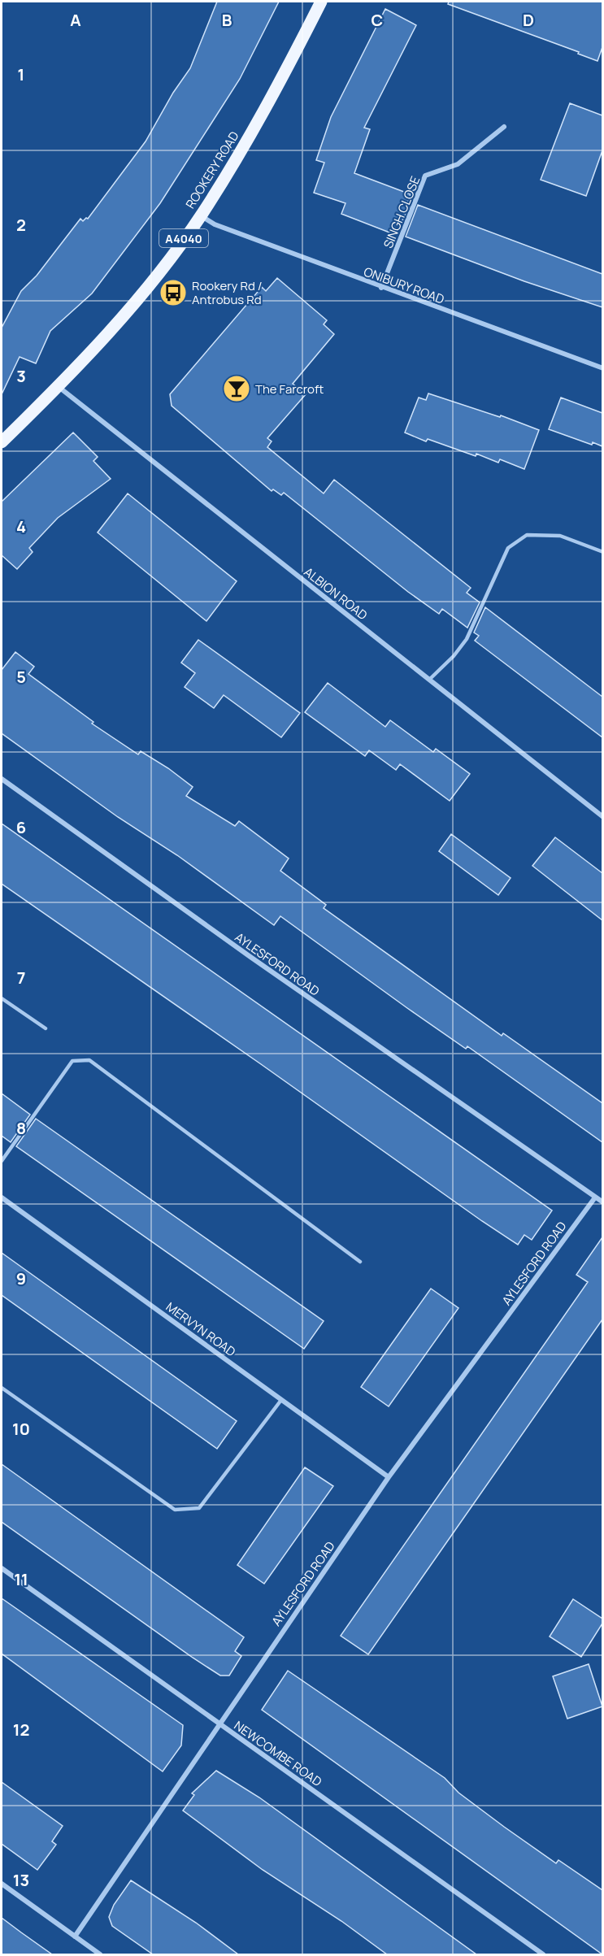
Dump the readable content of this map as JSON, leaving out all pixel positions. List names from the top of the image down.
{
  "streets": {
    "main road": ["ROOKERY ROAD", "A4040"],
    "street": [
      "SINGH CLOSE",
      "ONIBURY ROAD",
      "ALBION ROAD",
      "AYLESFORD ROAD",
      "MERVYN ROAD",
      "NEWCOMBE ROAD"
    ]
  },
  "crossings": [
    ["ROOKERY ROAD", "ONIBURY ROAD"],
    ["ROOKERY ROAD", "ALBION ROAD"],
    ["SINGH CLOSE", "ONIBURY ROAD"],
    ["AYLESFORD ROAD", "MERVYN ROAD"],
    ["AYLESFORD ROAD", "NEWCOMBE ROAD"]
  ],
  "places": {
    "bus stop": ["Rookery Rd / Antrobus Rd"],
    "bar": ["The Farcroft"]
  },
  "grid": {
    "columns": [
      "A",
      "B",
      "C",
      "D"
    ],
    "rows": [
      "1",
      "2",
      "3",
      "4",
      "5",
      "6",
      "7",
      "8",
      "9",
      "10",
      "11",
      "12",
      "13"
    ]
  }
}
